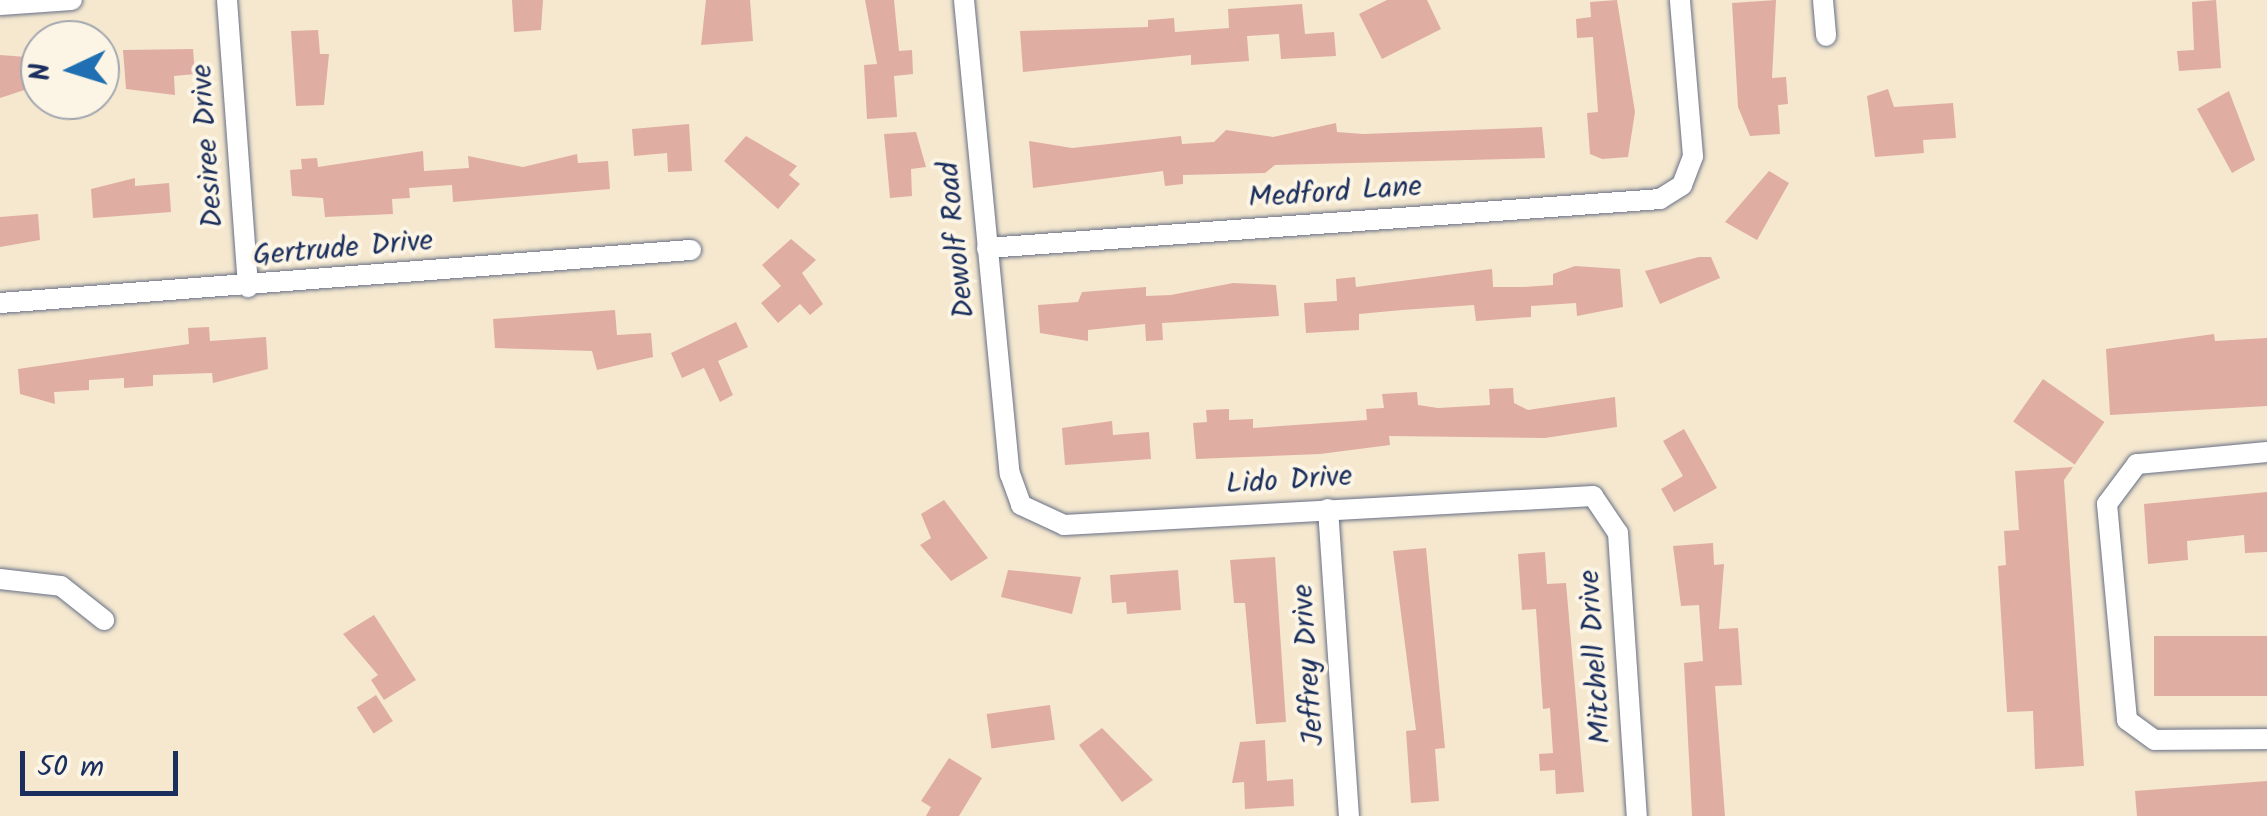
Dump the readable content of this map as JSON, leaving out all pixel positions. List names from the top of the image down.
{
  "streets": {
    "street": [
      "Desiree Drive",
      "Medford Lane",
      "Dewolf Road",
      "Gertrude Drive",
      "Lido Drive",
      "Mitchell Drive",
      "Jeffrey Drive"
    ]
  },
  "crossings": [
    ["Desiree Drive", "Gertrude Drive"],
    ["Medford Lane", "Dewolf Road"],
    ["Dewolf Road", "Lido Drive"],
    ["Lido Drive", "Mitchell Drive"],
    ["Lido Drive", "Jeffrey Drive"]
  ],
  "scale_bar": "50 m",
  "north": "left"
}
